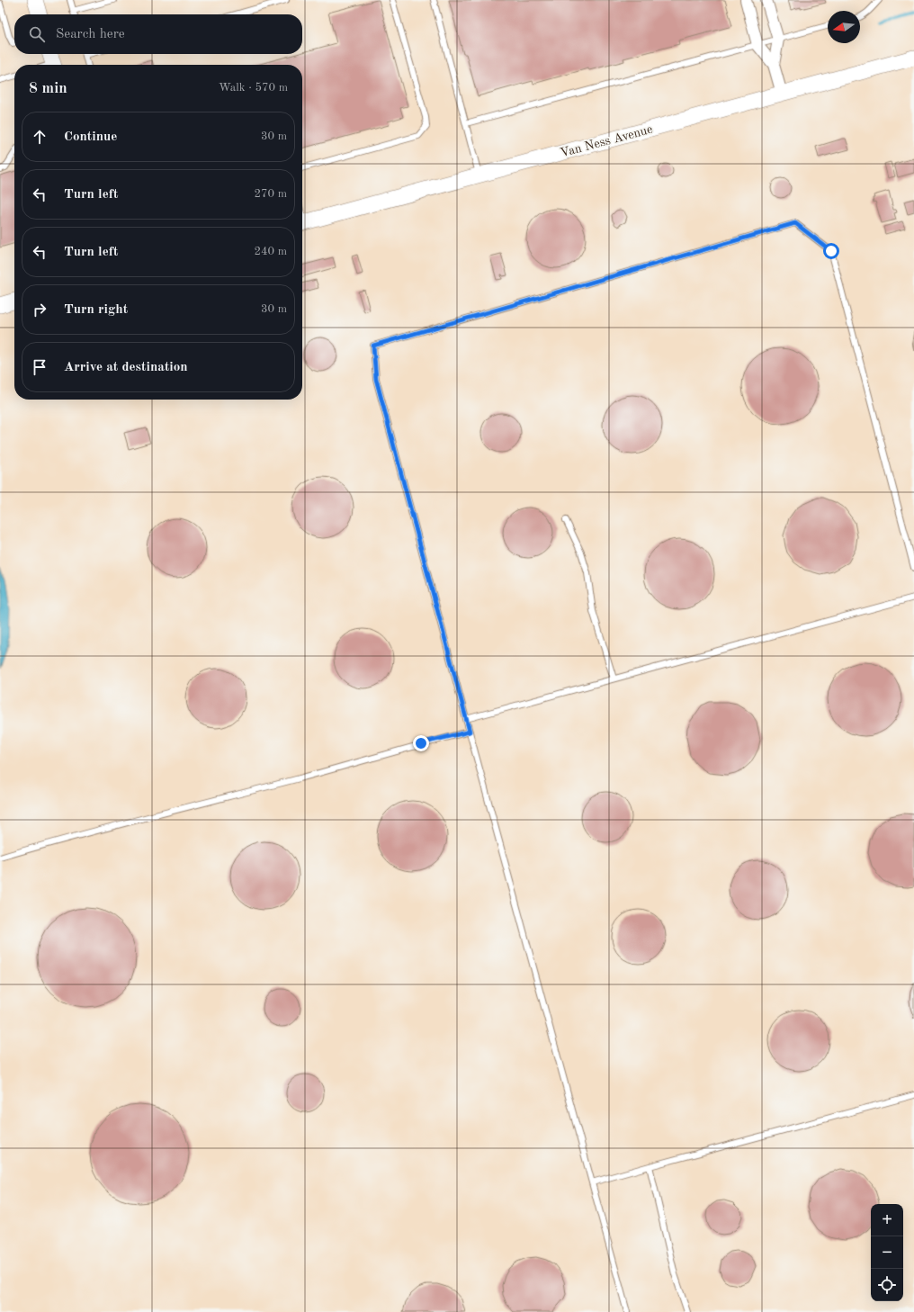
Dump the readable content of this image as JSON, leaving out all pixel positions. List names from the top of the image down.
{
  "streets": {
    "main road": ["Van Ness Avenue"]
  },
  "north": "left",
  "page": {
    "search": "Search here",
    "heading": ["8 min", "Walk · 570 m"],
    "list": [
      ["Continue", "30 m"],
      ["Turn left", "270 m"],
      ["Turn left", "240 m"],
      ["Turn right", "30 m"],
      "Arrive at destination"
    ],
    "map_buttons": ["+", "−"]
  }
}
